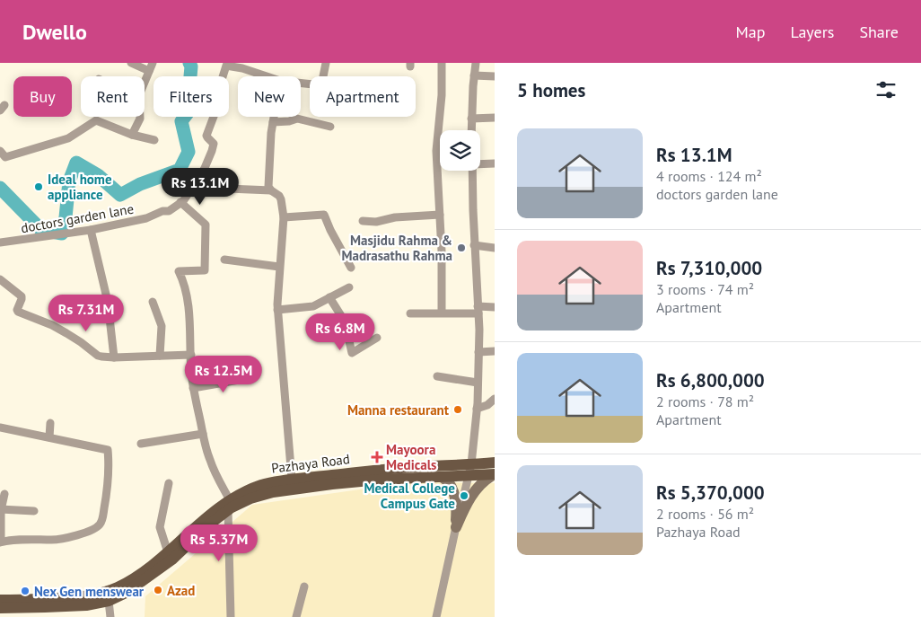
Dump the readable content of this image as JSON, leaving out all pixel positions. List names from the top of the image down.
{
  "streets": {
    "main road": ["Pazhaya Road"],
    "street": ["doctors garden lane"]
  },
  "places": {
    "other": [
      "Ideal home appliance",
      "Masjidu Rahma & Madrasathu Rahma",
      "Manna restaurant",
      "Medical College Campus Gate",
      "Azad",
      "Nex Gen menswear"
    ],
    "health": ["Mayoora Medicals"]
  },
  "page": {
    "header": "Dwello",
    "nav": ["Map", "Layers", "Share"],
    "heading": "5 homes",
    "chip": [
      "Buy",
      "Rent",
      "Filters",
      "New",
      "Apartment"
    ],
    "list": [
      {
        "name": "Rs 13.1M",
        "note": "4 rooms · 124 m² · doctors garden lane"
      },
      {
        "name": "Rs 7,310,000",
        "note": "3 rooms · 74 m² · Apartment"
      },
      {
        "name": "Rs 6,800,000",
        "note": "2 rooms · 78 m² · Apartment"
      },
      {
        "name": "Rs 5,370,000",
        "note": "2 rooms · 56 m² · Pazhaya Road"
      }
    ],
    "price": [
      "Rs 13.1M",
      "Rs 7.31M",
      "Rs 6.8M",
      "Rs 12.5M",
      "Rs 5.37M"
    ]
  }
}
